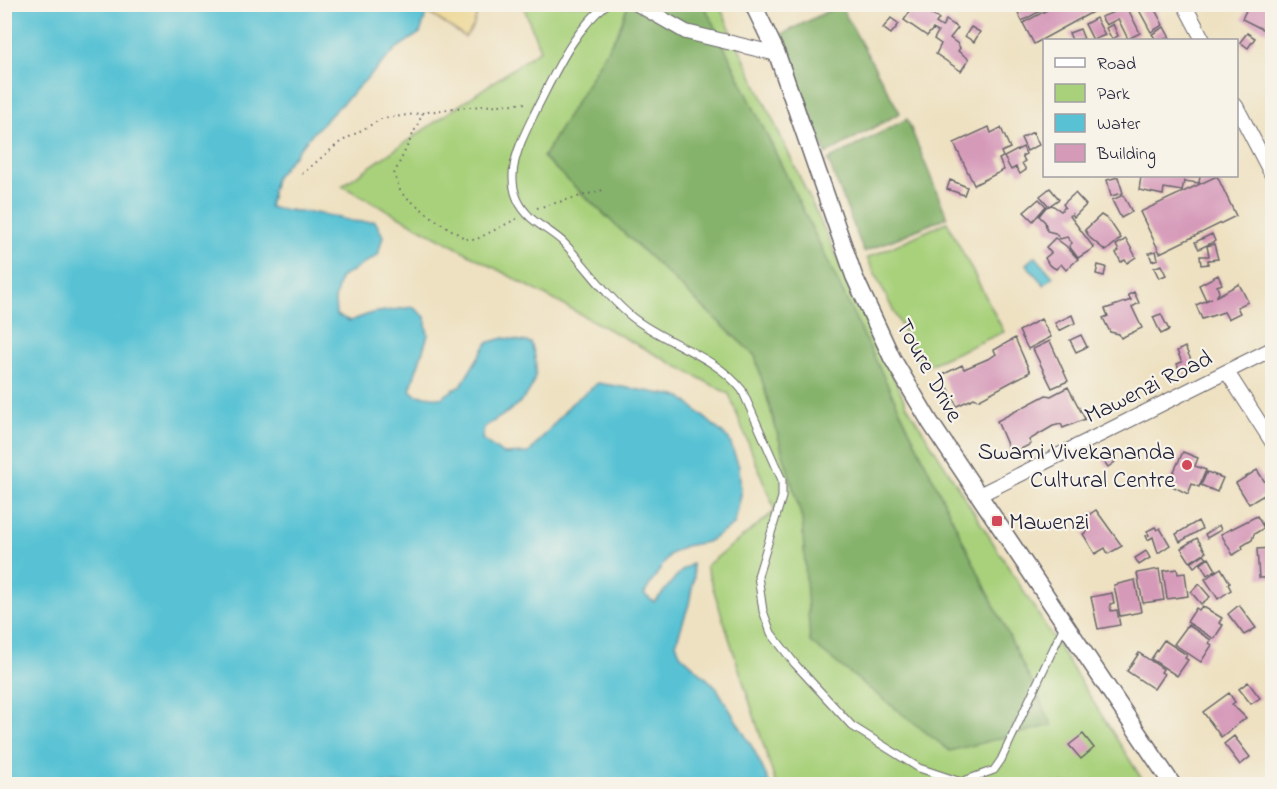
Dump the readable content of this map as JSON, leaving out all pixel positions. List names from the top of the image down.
{
  "streets": {
    "street": ["Toure Drive", "Mawenzi Road"]
  },
  "crossings": [
    ["Toure Drive", "Mawenzi Road"]
  ],
  "places": {
    "other": ["Swami Vivekananda Cultural Centre"],
    "transit": ["Mawenzi"]
  },
  "legend": [
    "Road",
    "Park",
    "Water",
    "Building"
  ]
}
